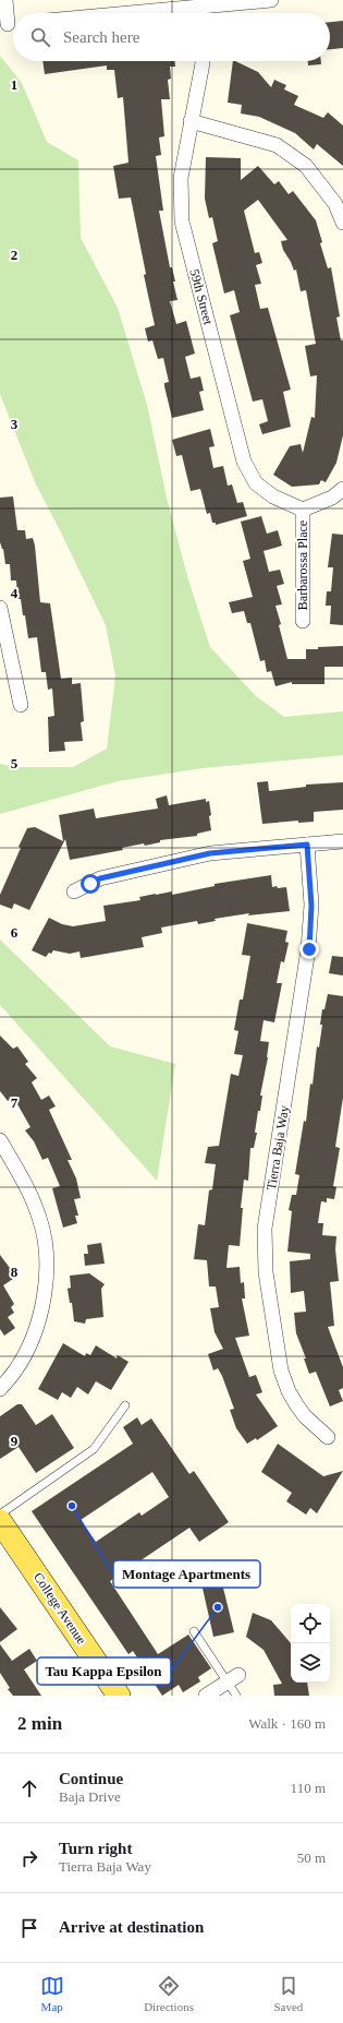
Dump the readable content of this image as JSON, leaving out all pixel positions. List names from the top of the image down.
{
  "streets": {
    "main road": ["College Avenue"],
    "street": ["59th Street", "Barbarossa Place", "Tierra Baja Way"]
  },
  "crossings": [
    ["59th Street", "Barbarossa Place"]
  ],
  "places": ["Montage Apartments", "Tau Kappa Epsilon"],
  "page": {
    "search": "Search here",
    "heading": ["2 min", "Walk · 160 m"],
    "list": [
      ["Continue", "Baja Drive", "110 m"],
      ["Turn right", "Tierra Baja Way", "50 m"],
      "Arrive at destination"
    ],
    "nav": ["Map", "Directions", "Saved"]
  },
  "grid": {
    "rows": [
      "1",
      "2",
      "3",
      "4",
      "5",
      "6",
      "7",
      "8",
      "9"
    ]
  }
}
